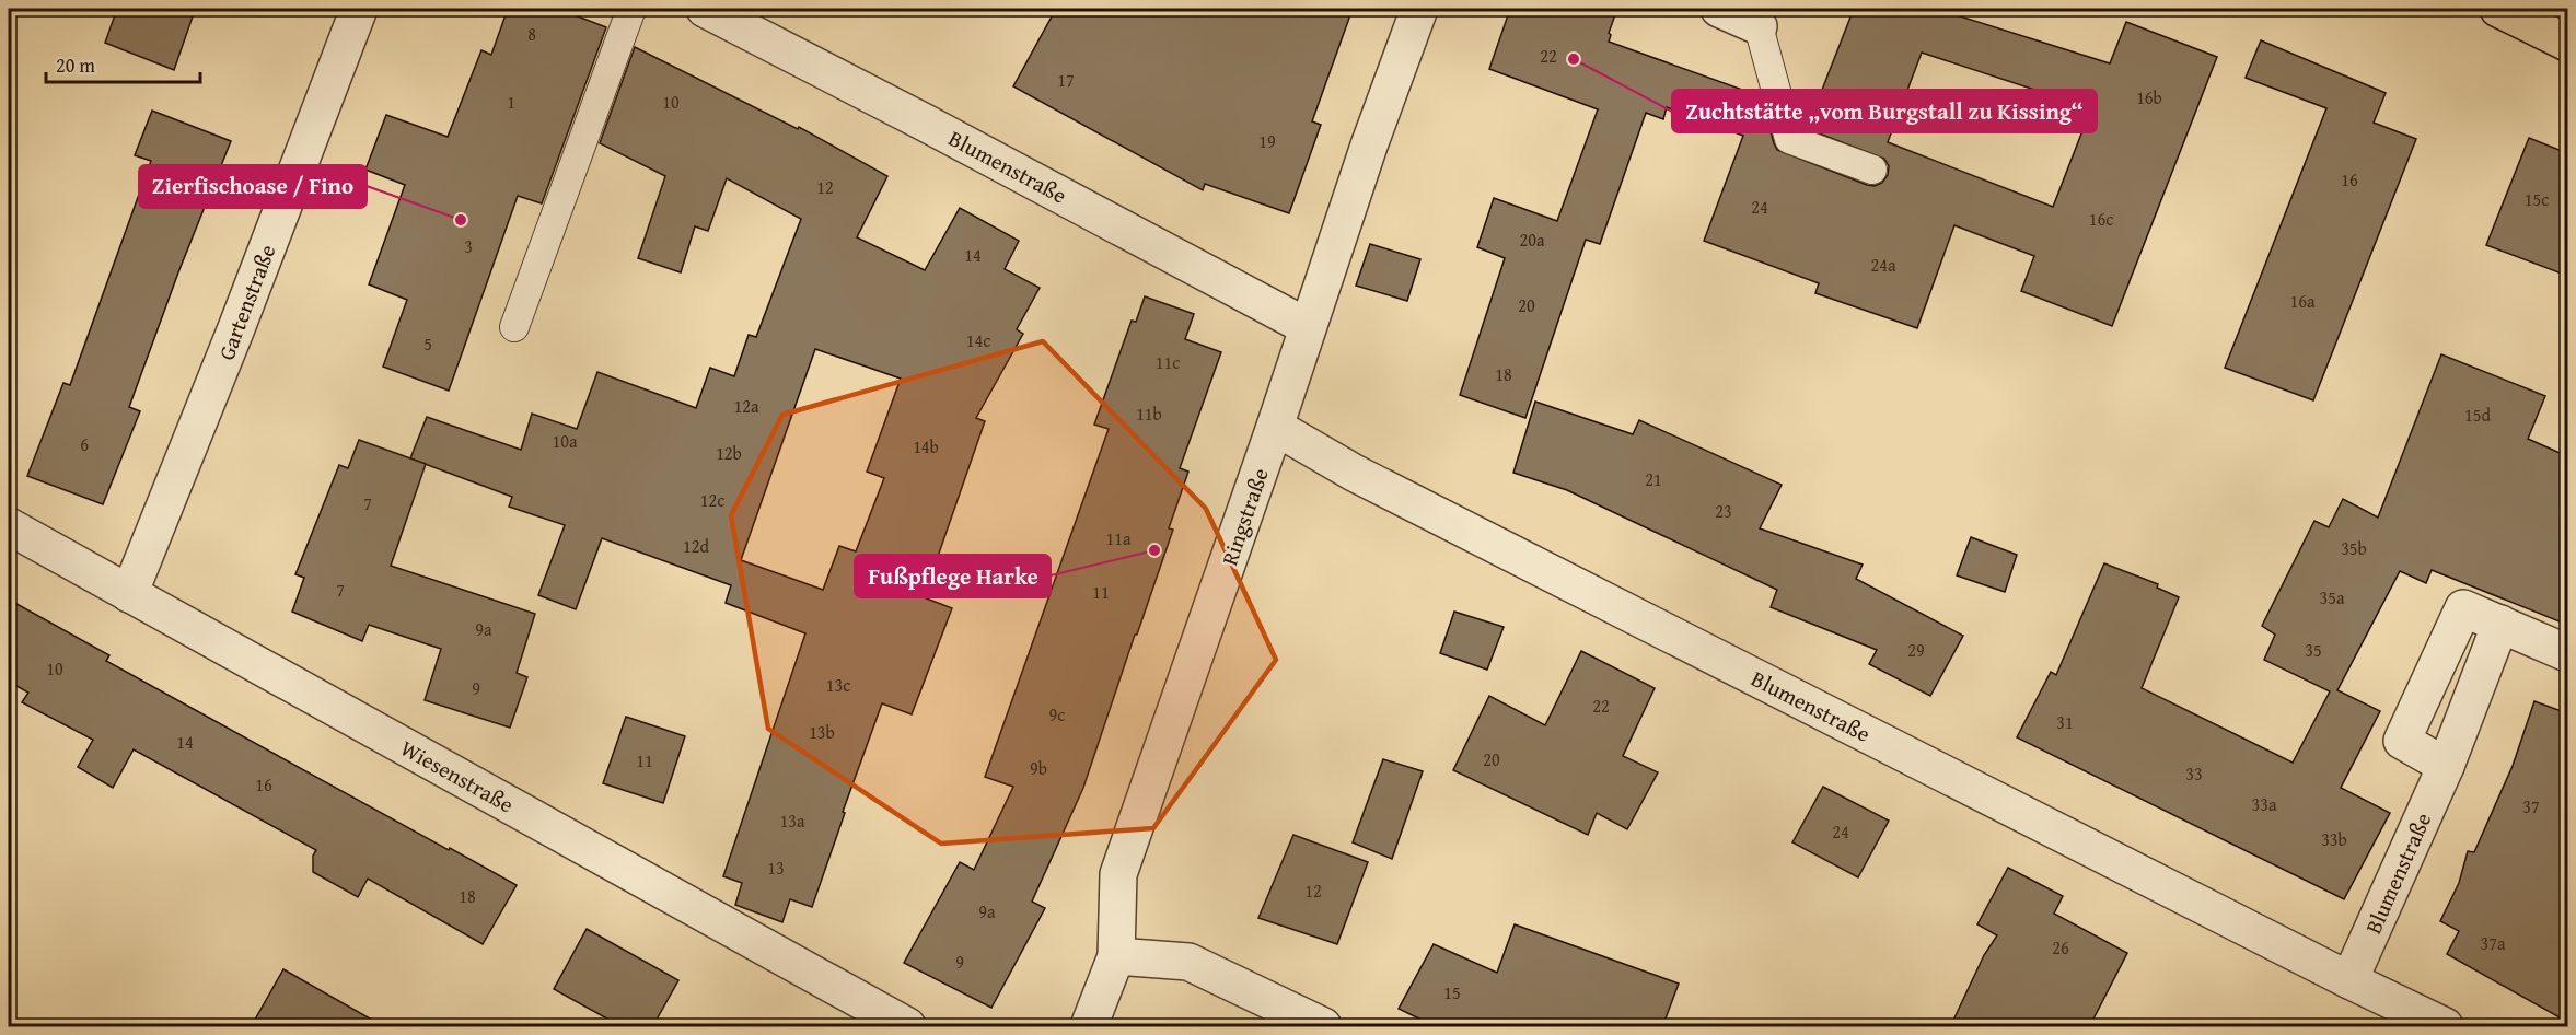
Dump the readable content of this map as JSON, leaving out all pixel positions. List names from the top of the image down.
{
  "streets": {
    "street": [
      "Blumenstraße",
      "Gartenstraße",
      "Ringstraße",
      "Wiesenstraße"
    ]
  },
  "crossings": [
    ["Blumenstraße", "Ringstraße"],
    ["Gartenstraße", "Wiesenstraße"]
  ],
  "places": ["Zuchtstätte „vom Burgstall zu Kissing“", "Zierfischoase / Fino", "Fußpflege Harke"],
  "house_numbers": [
    "8",
    "22",
    "17",
    "16b",
    "1",
    "10",
    "19",
    "16",
    "12",
    "15c",
    "24",
    "16c",
    "20a",
    "3",
    "14",
    "24a",
    "16a",
    "20",
    "14c",
    "5",
    "11c",
    "18",
    "12a",
    "11b",
    "15d",
    "10a",
    "6",
    "14b",
    "12b",
    "21",
    "12c",
    "7",
    "23",
    "11a",
    "12d",
    "35b",
    "7",
    "11",
    "35a",
    "9a",
    "29",
    "35",
    "10",
    "13c",
    "9",
    "22",
    "9c",
    "31",
    "13b",
    "14",
    "20",
    "11",
    "9b",
    "33",
    "16",
    "33a",
    "37",
    "13a",
    "24",
    "33b",
    "13",
    "12",
    "18",
    "9a",
    "37a",
    "26",
    "9",
    "15"
  ],
  "scale_bar": "20 m"
}
